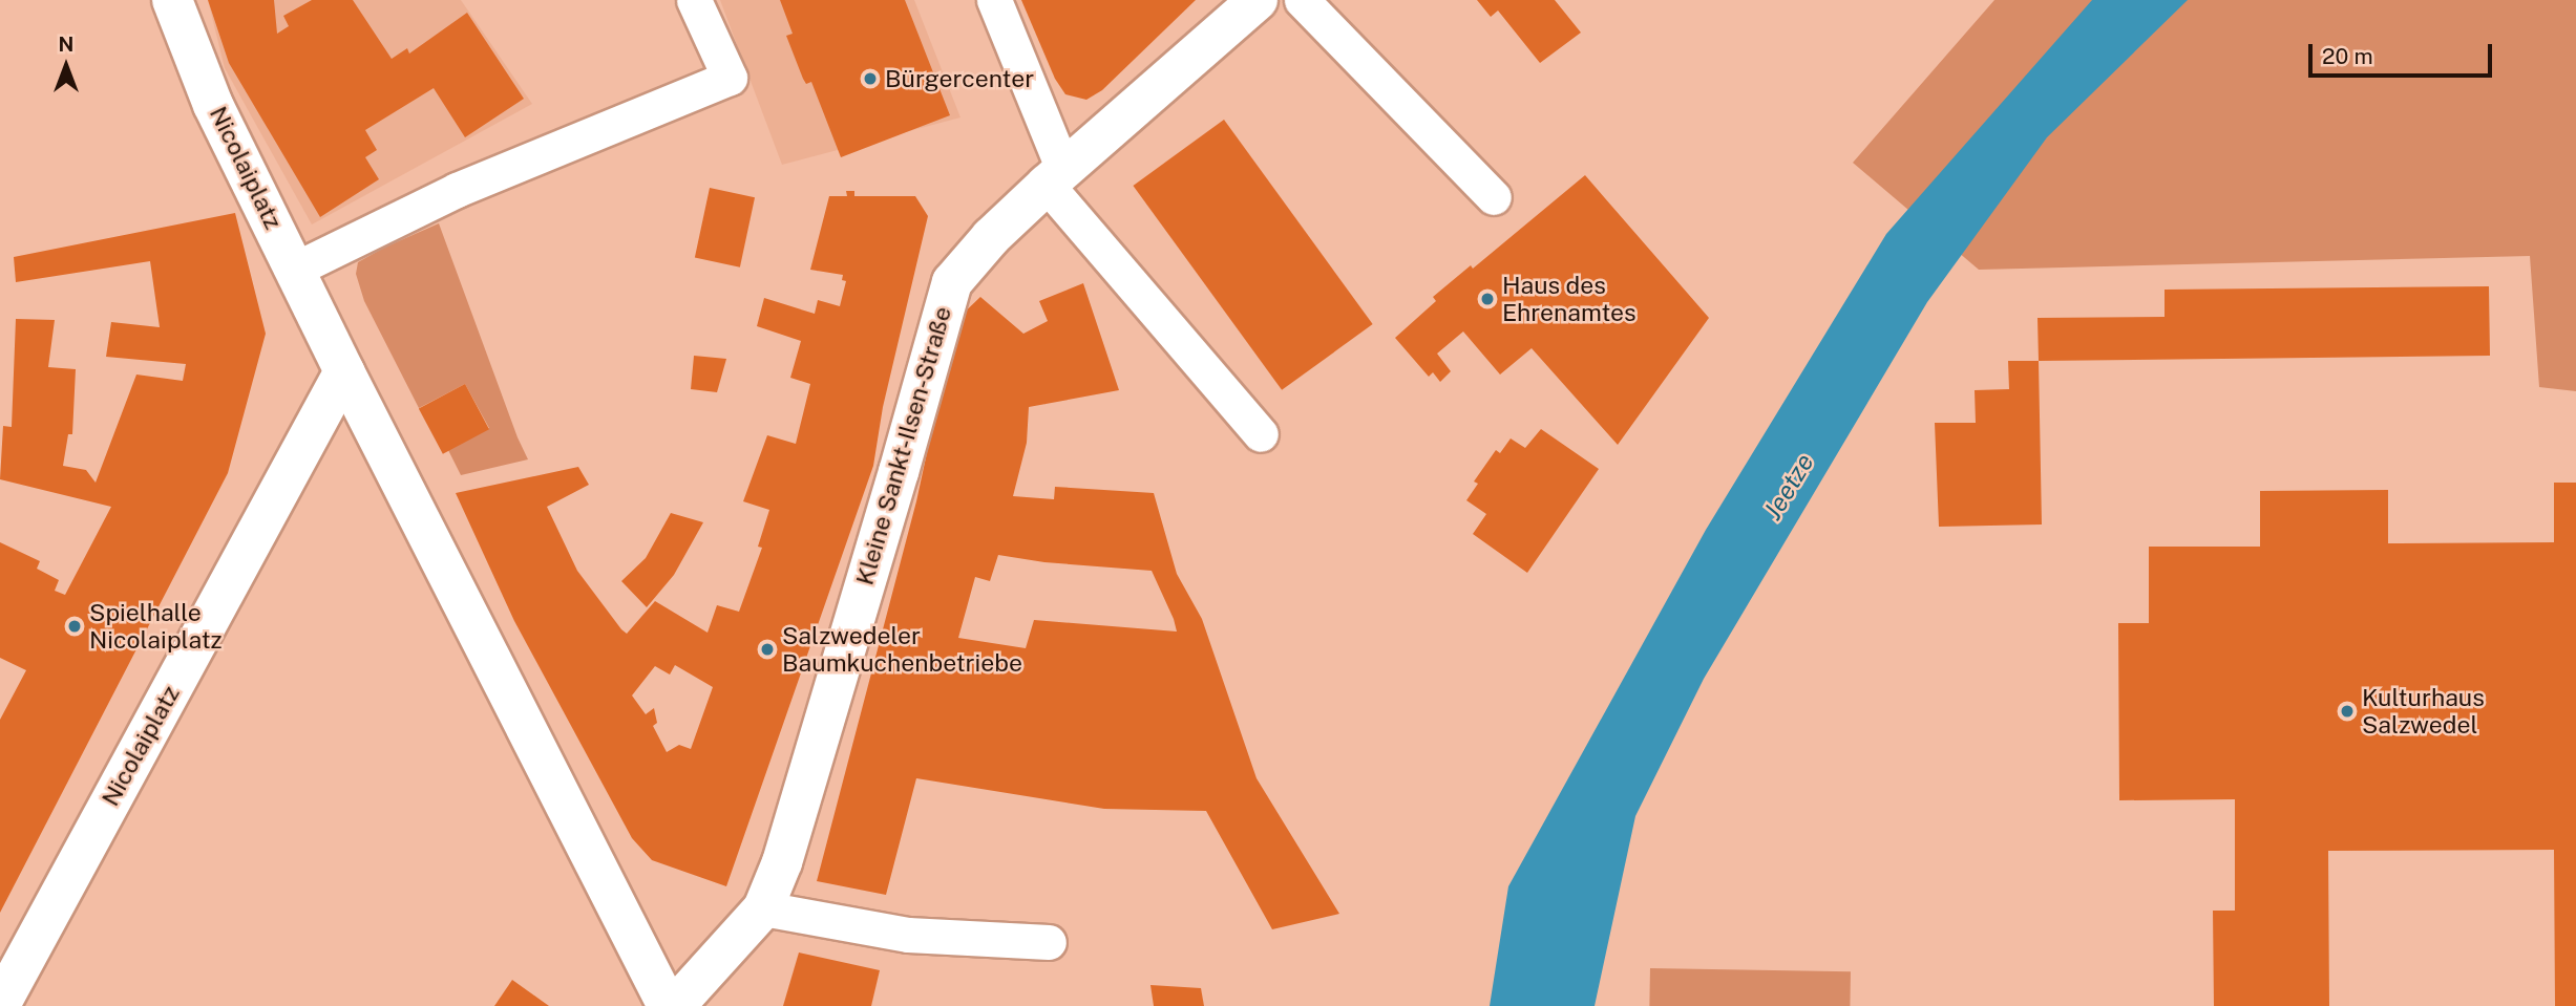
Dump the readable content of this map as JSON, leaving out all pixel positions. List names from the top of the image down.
{
  "streets": {
    "street": ["Nicolaiplatz", "Kleine Sankt-Ilsen-Straße"]
  },
  "water": ["Jeetze"],
  "places": [
    "Bürgercenter",
    "Haus des Ehrenamtes",
    "Spielhalle Nicolaiplatz",
    "Salzwedeler Baumkuchenbetriebe",
    "Kulturhaus Salzwedel"
  ],
  "scale_bar": "20 m",
  "north": "top"
}
